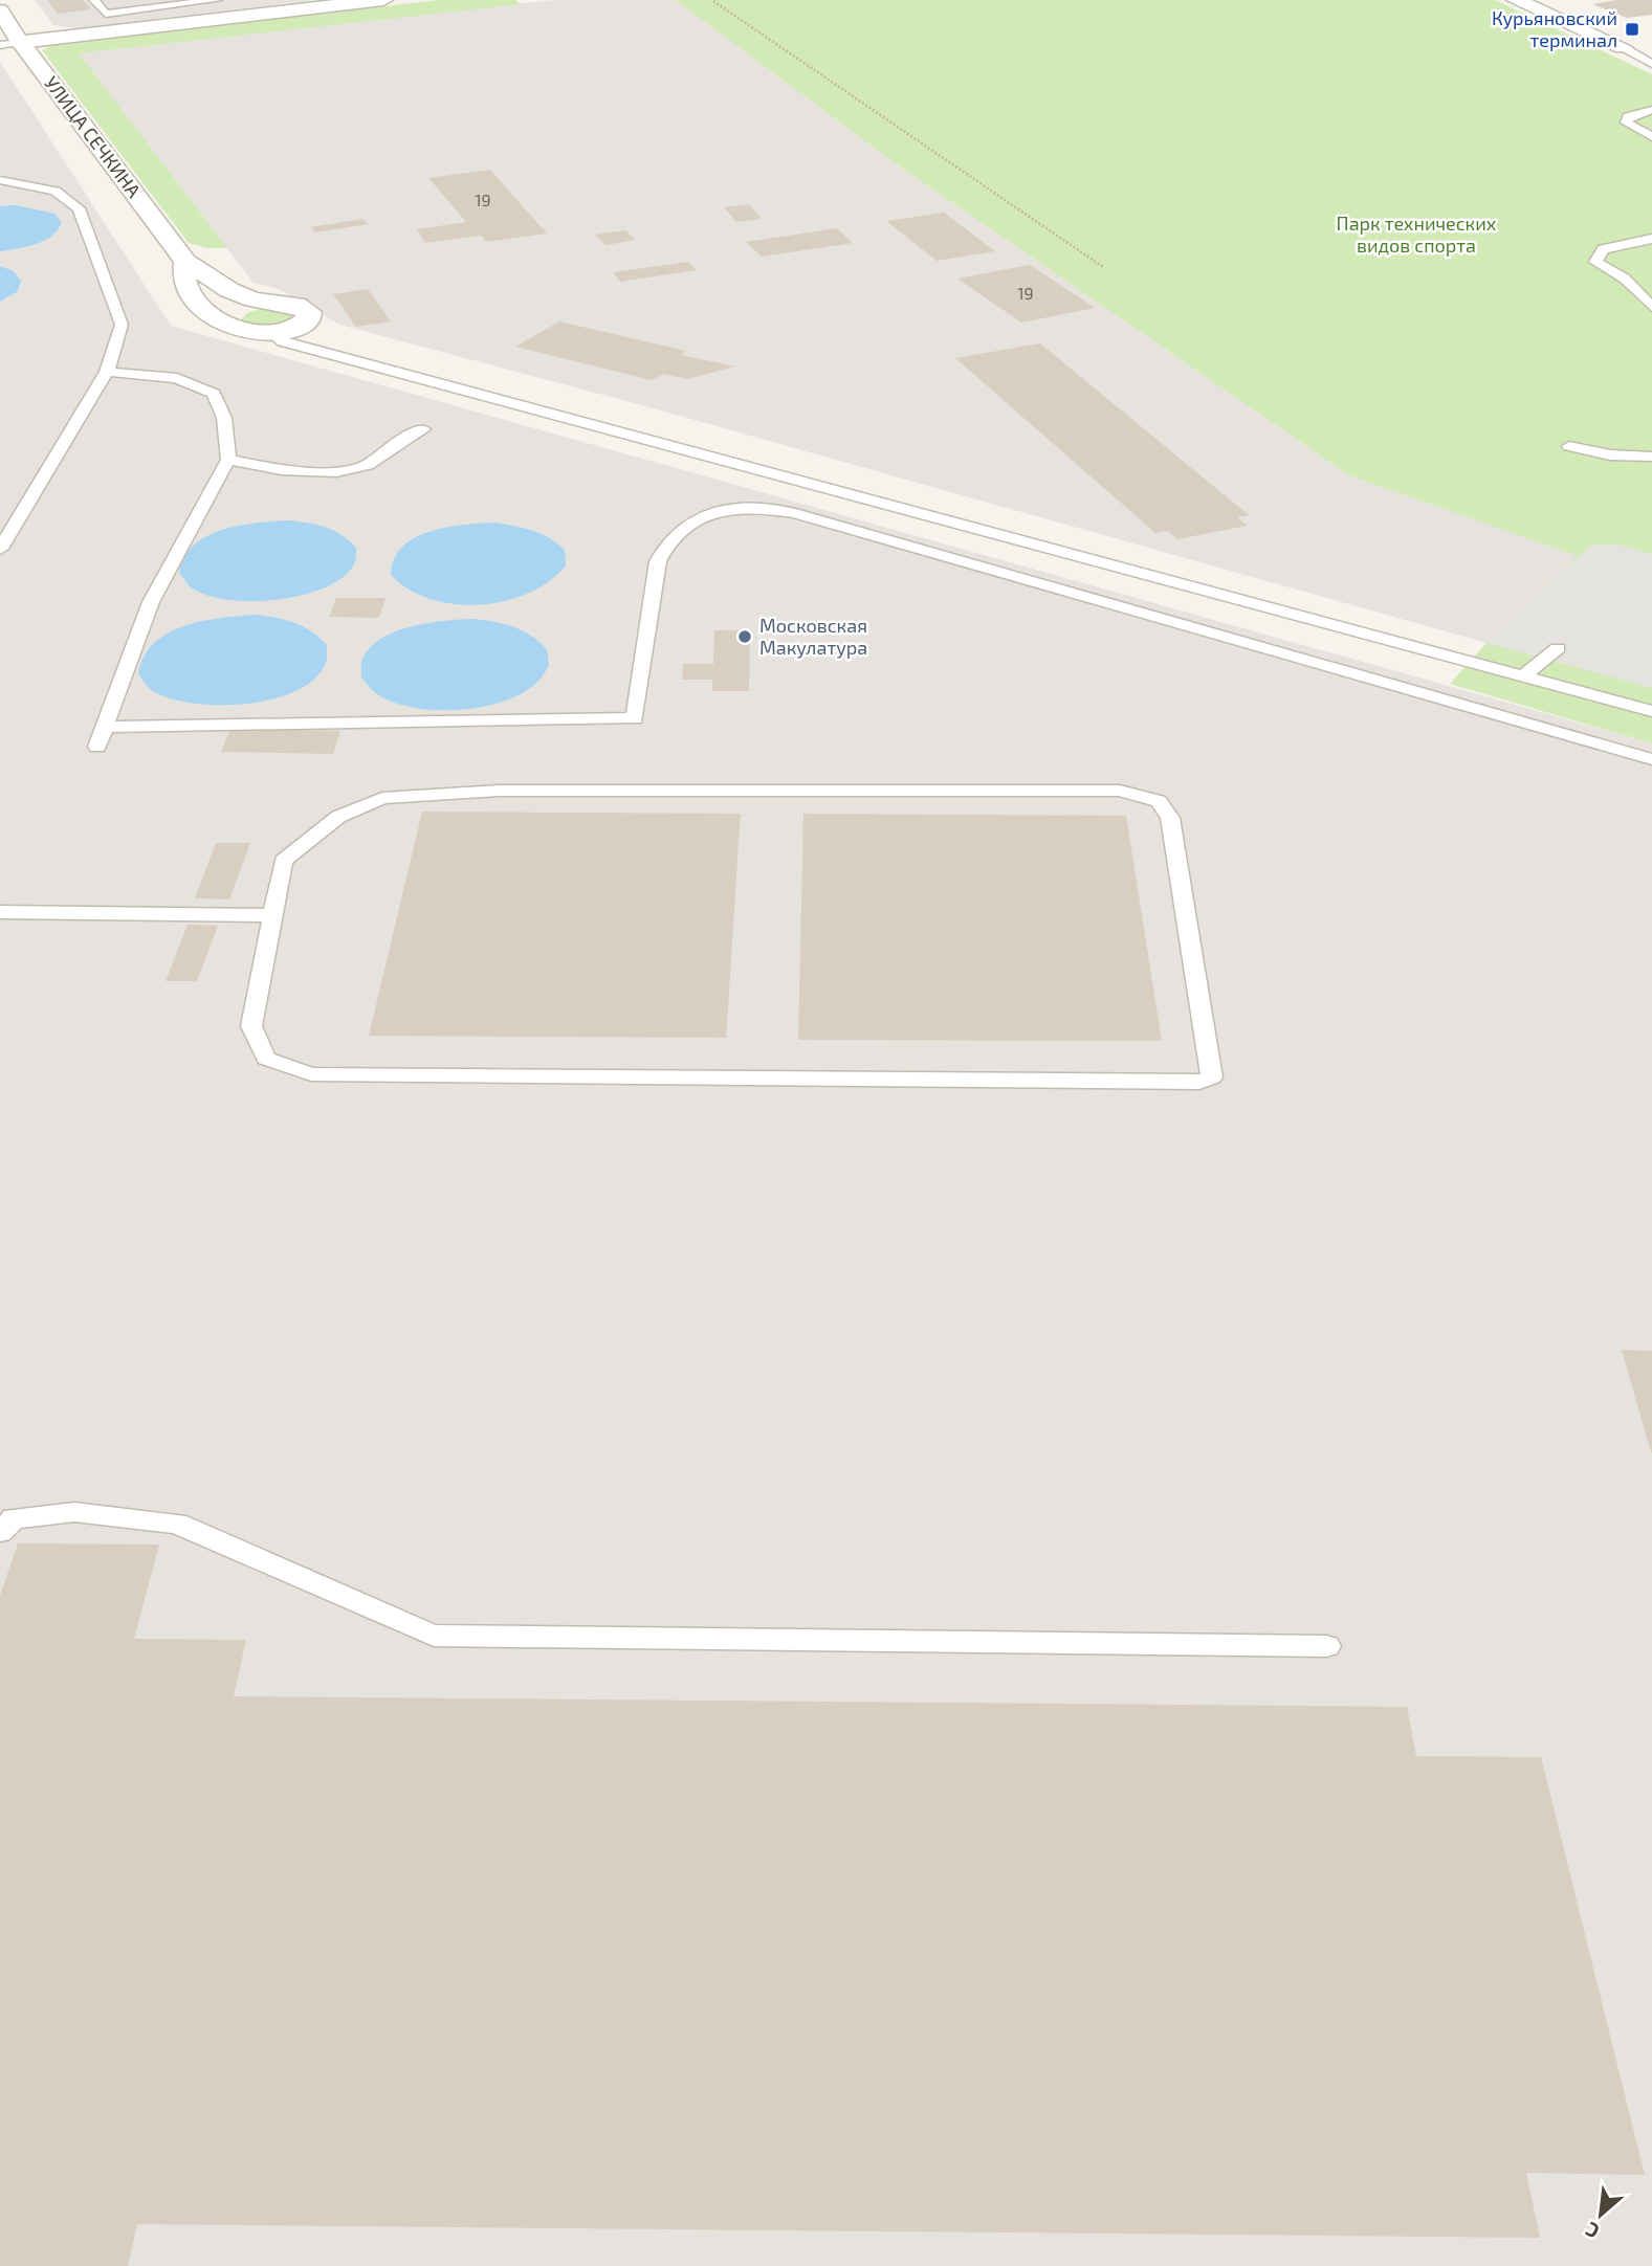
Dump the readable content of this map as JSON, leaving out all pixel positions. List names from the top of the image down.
{
  "streets": {
    "street": ["УЛИЦА СЕЧКИНА"]
  },
  "parks": ["Парк технических видов спорта"],
  "places": {
    "transit": ["Курьяновский терминал"],
    "other": ["Московская Макулатура"]
  },
  "house_numbers": ["19", "19"],
  "north": "bottom left"
}
